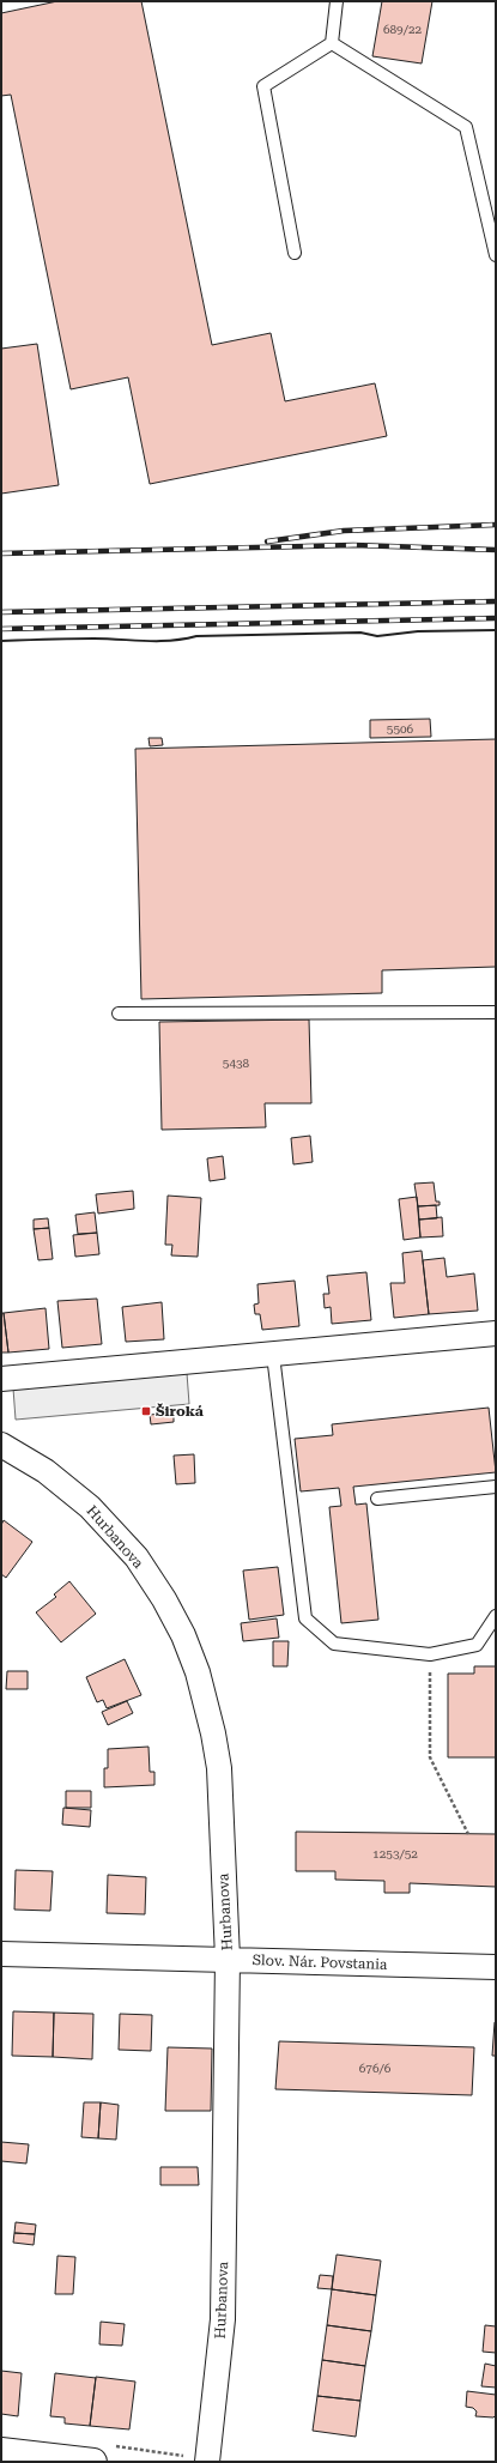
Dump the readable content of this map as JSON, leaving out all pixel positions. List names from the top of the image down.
{
  "streets": {
    "street": ["Hurbanova", "Slov. Nár. Povstania"]
  },
  "crossings": [
    ["Hurbanova", "Slov. Nár. Povstania"]
  ],
  "places": {
    "transit": ["Široká"]
  },
  "house_numbers": [
    "689/22",
    "5506",
    "5438",
    "1253/52",
    "676/6"
  ]
}
